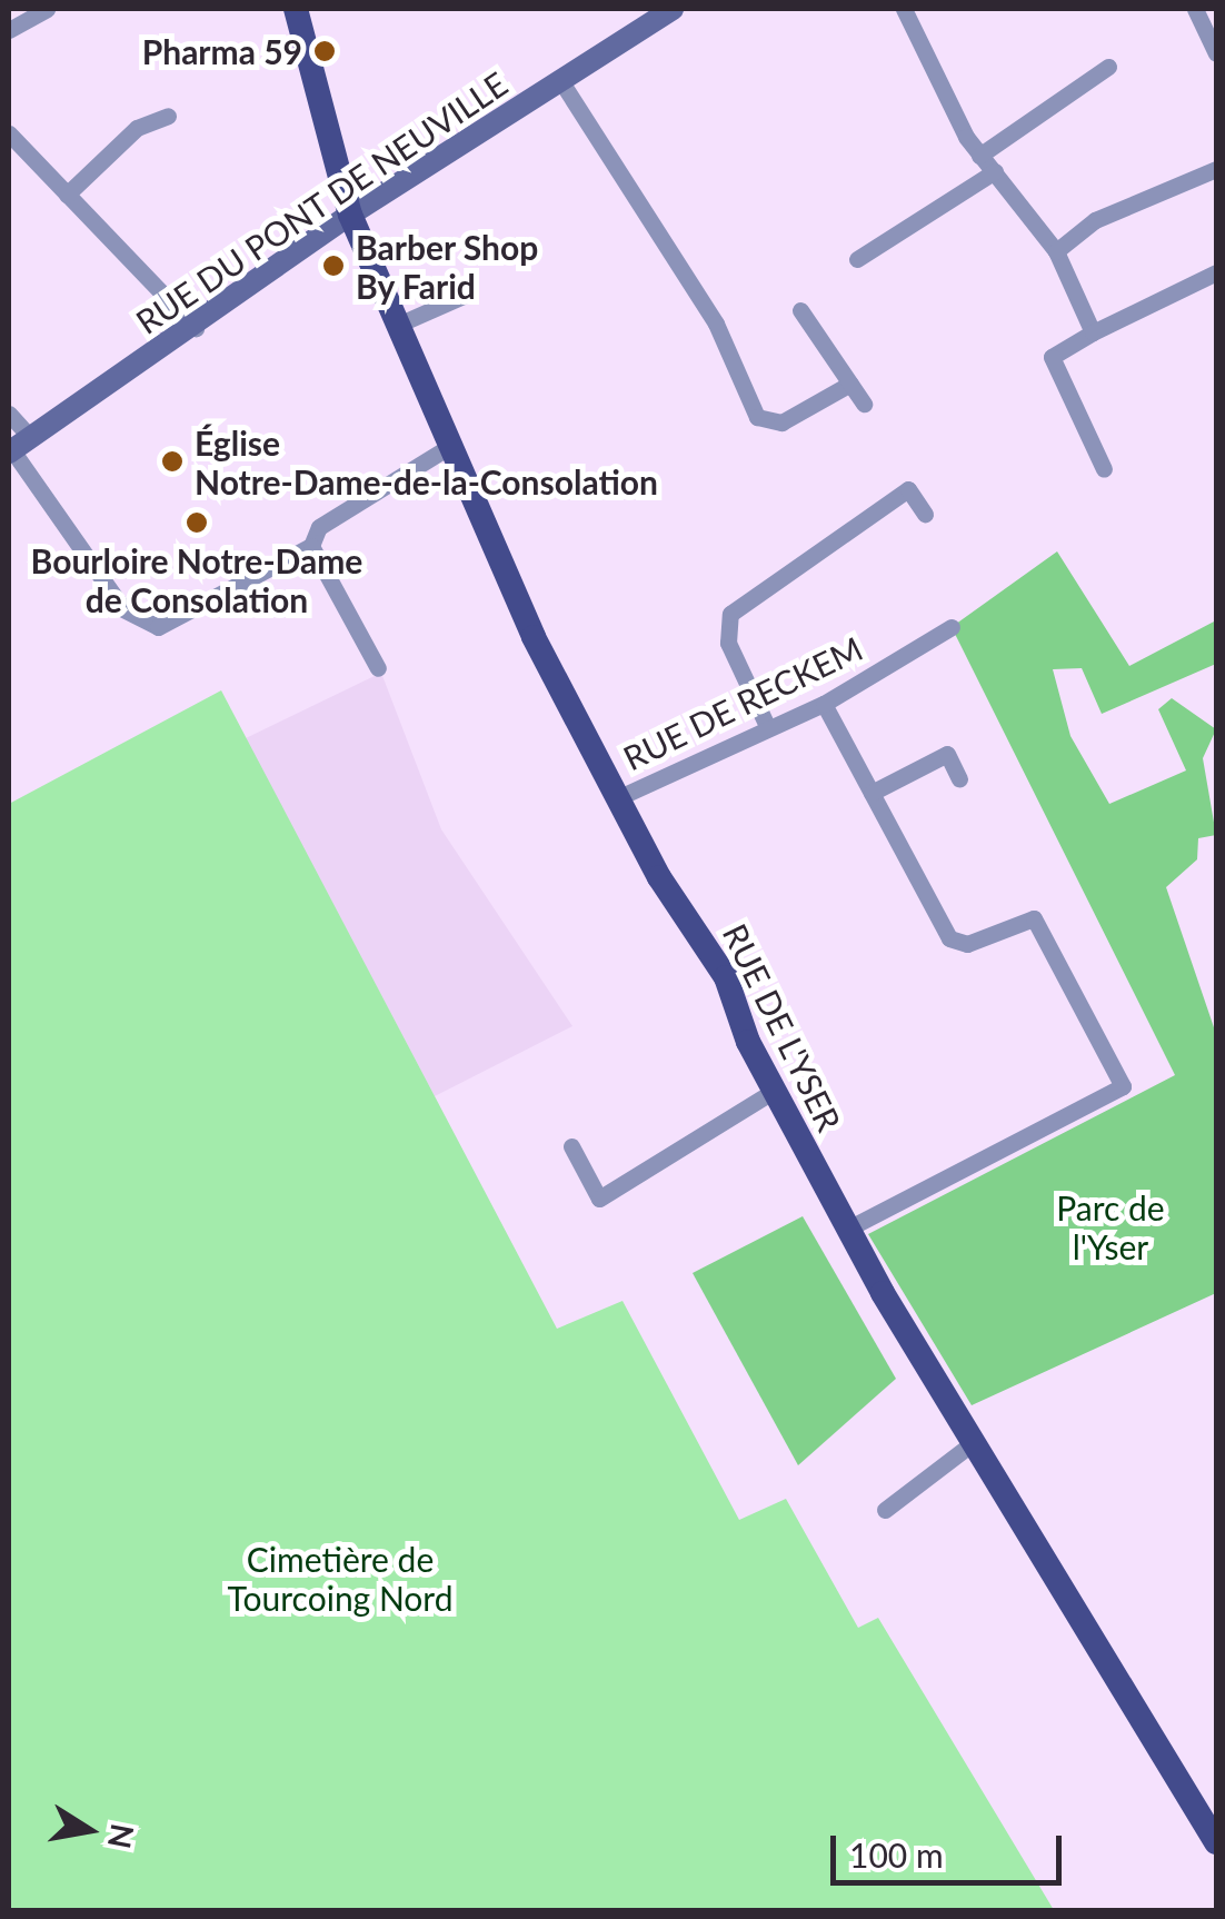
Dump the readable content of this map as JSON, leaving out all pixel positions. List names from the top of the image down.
{
  "streets": {
    "main road": ["RUE DU PONT DE NEUVILLE", "RUE DE L'YSER"],
    "street": ["RUE DE RECKEM"]
  },
  "crossings": [
    ["RUE DU PONT DE NEUVILLE", "RUE DE L'YSER"],
    ["RUE DE RECKEM", "RUE DE L'YSER"]
  ],
  "parks": ["Parc de l'Yser", "Cimetière de Tourcoing Nord"],
  "places": [
    "Pharma 59",
    "Barber Shop By Farid",
    "Église Notre-Dame-de-la-Consolation",
    "Bourloire Notre-Dame de Consolation"
  ],
  "scale_bar": "100 m",
  "north": "right"
}
